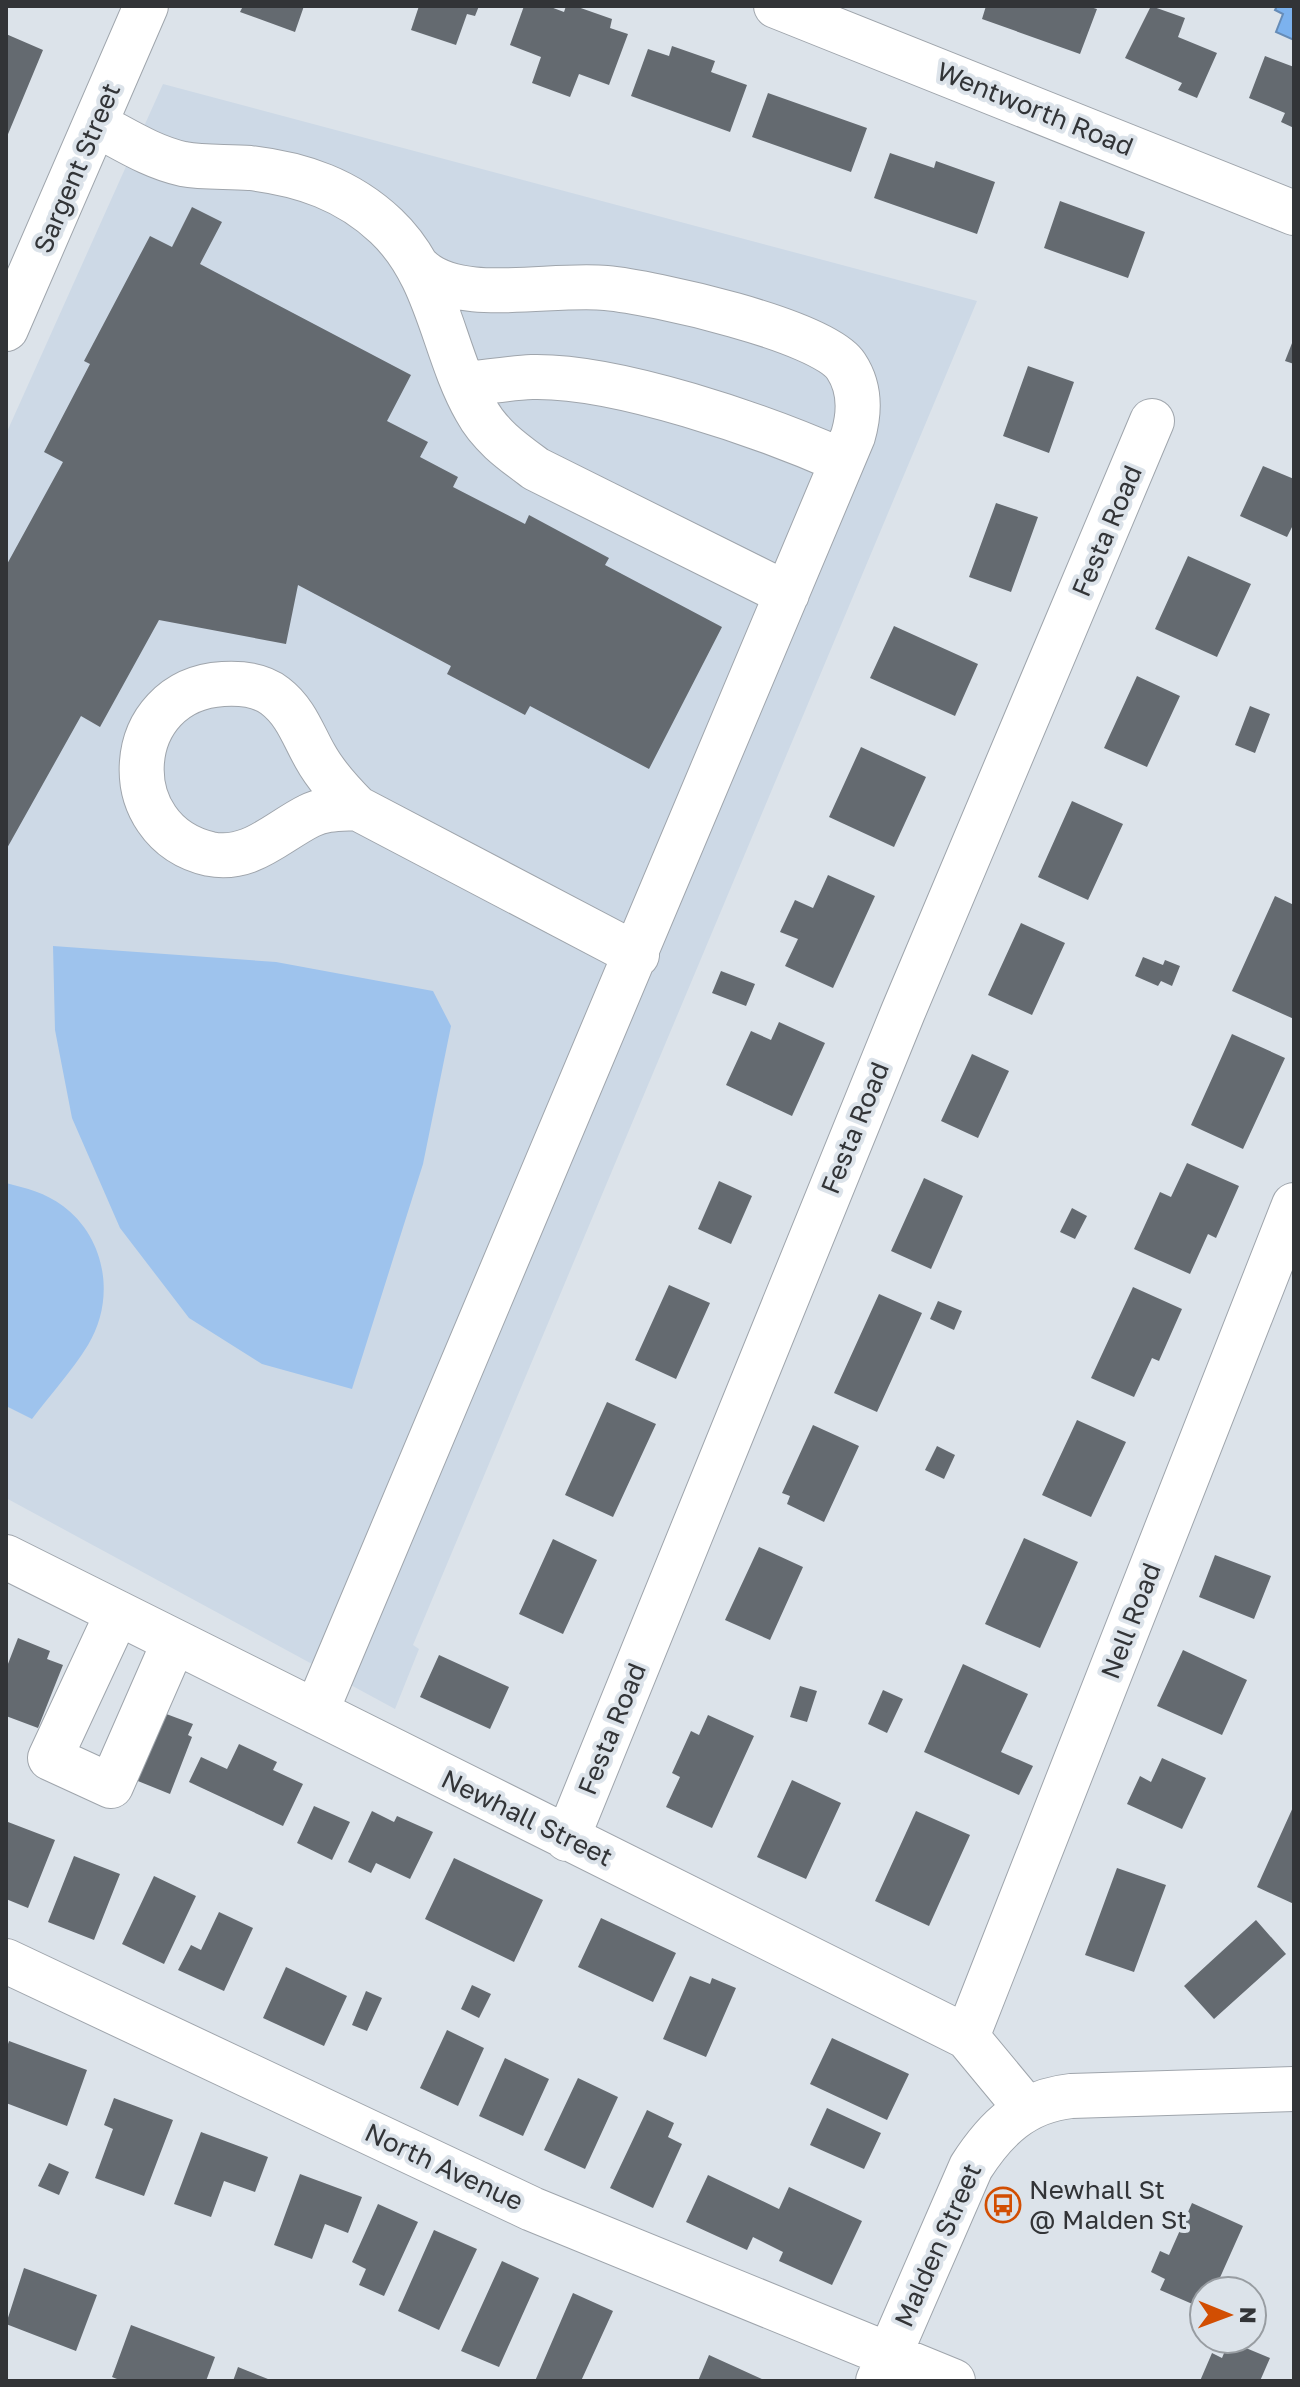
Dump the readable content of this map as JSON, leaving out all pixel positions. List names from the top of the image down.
{
  "streets": {
    "street": [
      "Wentworth Road",
      "Sargent Street",
      "Festa Road",
      "Nell Road",
      "Newhall Street",
      "North Avenue",
      "Malden Street"
    ]
  },
  "crossings": [
    ["Festa Road", "Newhall Street"],
    ["Nell Road", "Newhall Street"],
    ["Newhall Street", "Malden Street"],
    ["North Avenue", "Malden Street"]
  ],
  "places": {
    "bus stop": ["Newhall St @ Malden St"]
  },
  "north": "right"
}
